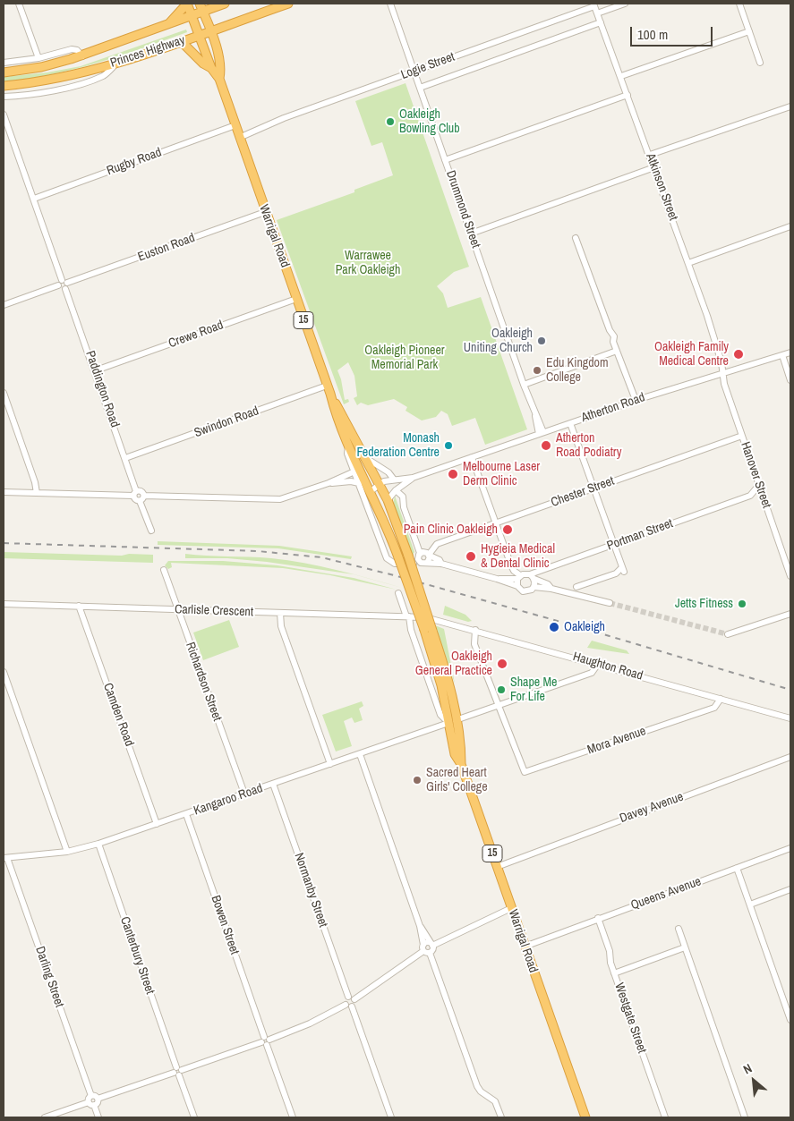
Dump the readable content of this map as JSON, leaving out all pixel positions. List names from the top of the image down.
{
  "streets": {
    "highway": ["Princes Highway", "Warrigal Road", "15"],
    "street": [
      "Logie Street",
      "Rugby Road",
      "Atkinson Street",
      "Drummond Street",
      "Euston Road",
      "Crewe Road",
      "Paddington Road",
      "Atherton Road",
      "Swindon Road",
      "Hanover Street",
      "Chester Street",
      "Portman Street",
      "Carlisle Crescent",
      "Haughton Road",
      "Richardson Street",
      "Camden Road",
      "Mora Avenue",
      "Kangaroo Road",
      "Davey Avenue",
      "Normanby Street",
      "Queens Avenue",
      "Bowen Street",
      "Canterbury Street",
      "Darling Street",
      "Westgate Street"
    ]
  },
  "crossings": [
    ["Princes Highway", "Warrigal Road"],
    ["Logie Street", "Rugby Road"],
    ["Logie Street", "Atkinson Street"],
    ["Logie Street", "Drummond Street"],
    ["Logie Street", "Warrigal Road"],
    ["Rugby Road", "Warrigal Road"],
    ["Rugby Road", "Paddington Road"],
    ["Atkinson Street", "Atherton Road"],
    ["Atkinson Street", "Hanover Street"],
    ["Drummond Street", "Atherton Road"],
    ["Warrigal Road", "Euston Road"],
    ["Warrigal Road", "Crewe Road"],
    ["Warrigal Road", "Atherton Road"],
    ["Warrigal Road", "Swindon Road"],
    ["Warrigal Road", "Carlisle Crescent"],
    ["Warrigal Road", "Kangaroo Road"],
    ["Warrigal Road", "Davey Avenue"],
    ["Warrigal Road", "Queens Avenue"],
    ["Euston Road", "Paddington Road"],
    ["Crewe Road", "Paddington Road"],
    ["Paddington Road", "Swindon Road"],
    ["Atherton Road", "Hanover Street"],
    ["Hanover Street", "Chester Street"],
    ["Hanover Street", "Portman Street"],
    ["Carlisle Crescent", "Haughton Road"],
    ["Carlisle Crescent", "Richardson Street"],
    ["Carlisle Crescent", "Camden Road"],
    ["Haughton Road", "Mora Avenue"],
    ["Richardson Street", "Kangaroo Road"],
    ["Camden Road", "Kangaroo Road"],
    ["Mora Avenue", "Kangaroo Road"],
    ["Kangaroo Road", "Normanby Street"],
    ["Kangaroo Road", "Bowen Street"],
    ["Kangaroo Road", "Canterbury Street"],
    ["Kangaroo Road", "Darling Street"],
    ["Queens Avenue", "Westgate Street"]
  ],
  "parks": ["Warrawee Park Oakleigh", "Oakleigh Pioneer Memorial Park"],
  "places": [
    "Oakleigh Bowling Club",
    "Oakleigh Uniting Church",
    "Oakleigh Family Medical Centre",
    "Edu Kingdom College",
    "Monash Federation Centre",
    "Atherton Road Podiatry",
    "Melbourne Laser Derm Clinic",
    "Pain Clinic Oakleigh",
    "Hygieia Medical & Dental Clinic",
    "Jetts Fitness",
    "Oakleigh",
    "Oakleigh General Practice",
    "Shape Me For Life",
    "Sacred Heart Girls' College"
  ],
  "scale_bar": "100 m",
  "north": "top left"
}
